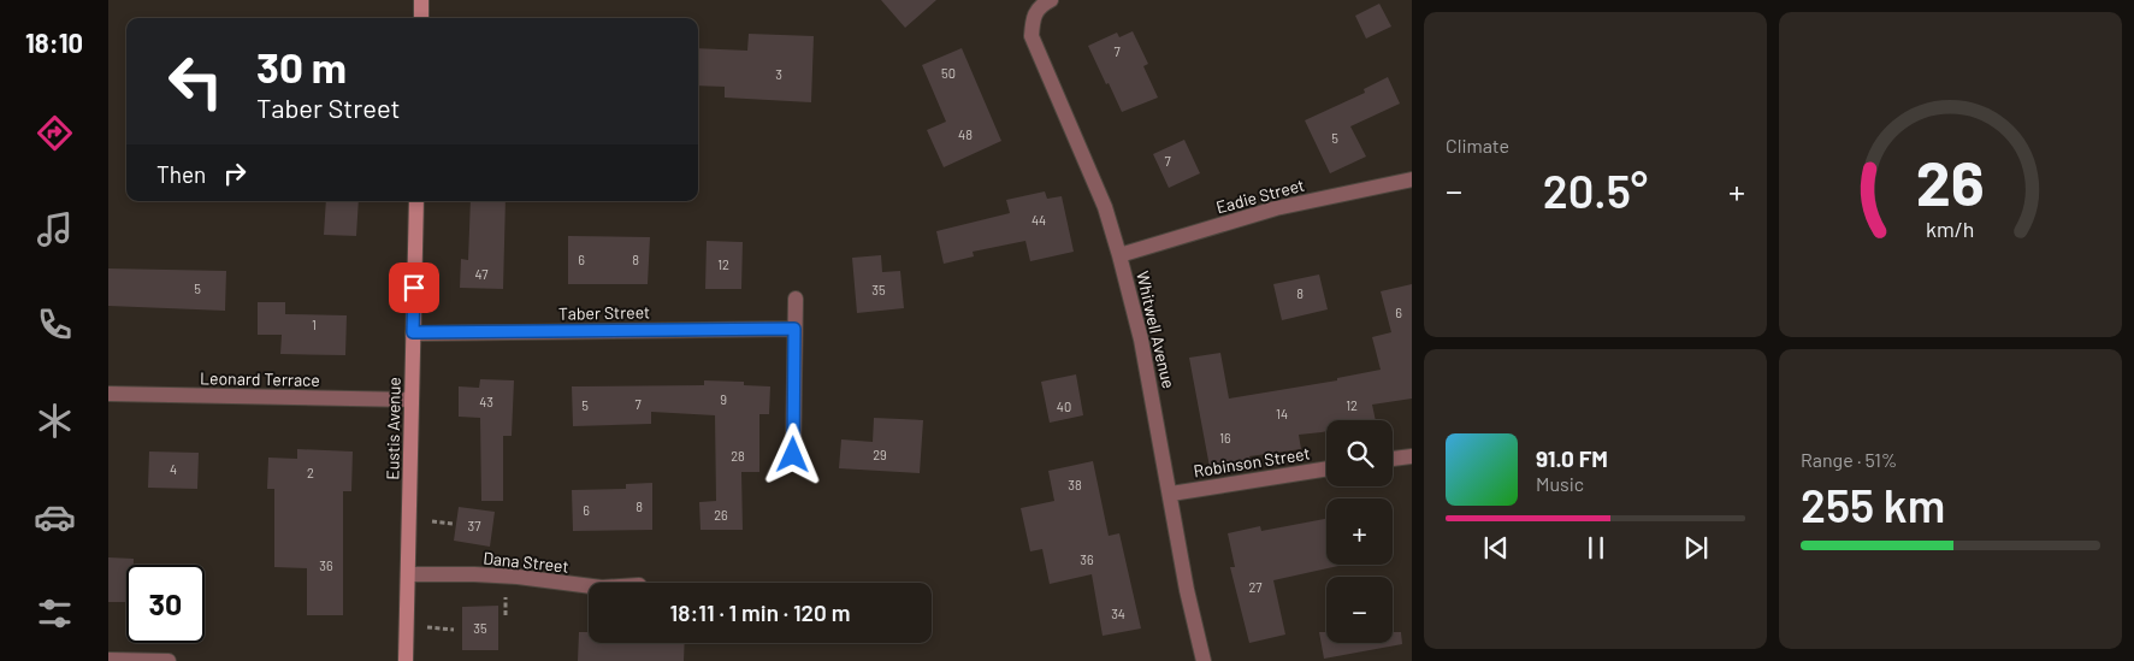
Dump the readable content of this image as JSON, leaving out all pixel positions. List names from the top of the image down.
{
  "streets": {
    "street": [
      "Eadie Street",
      "Taber Street",
      "Whitwell Avenue",
      "Leonard Terrace",
      "Eustis Avenue",
      "Robinson Street",
      "Dana Street"
    ]
  },
  "crossings": [
    ["Eadie Street", "Whitwell Avenue"],
    ["Taber Street", "Eustis Avenue"],
    ["Whitwell Avenue", "Robinson Street"],
    ["Leonard Terrace", "Eustis Avenue"],
    ["Eustis Avenue", "Dana Street"]
  ],
  "house_numbers": [
    "7",
    "50",
    "3",
    "48",
    "5",
    "7",
    "44",
    "6",
    "8",
    "12",
    "47",
    "5",
    "35",
    "8",
    "6",
    "1",
    "9",
    "43",
    "7",
    "5",
    "12",
    "40",
    "14",
    "16",
    "29",
    "28",
    "4",
    "2",
    "38",
    "8",
    "6",
    "26",
    "37",
    "36",
    "36",
    "27",
    "34",
    "35"
  ],
  "page": {
    "tabs": "18:10",
    "tile": [
      "Climate",
      ["Range · 51%", "255 km"]
    ],
    "turn": ["30 m", "Taber Street"],
    "then": "Then",
    "heat": ["−", "20.5°", "+"],
    "map_buttons": ["+", "−"],
    "song": ["91.0 FM", "Music"],
    "limit": "30",
    "trip": "18:11 · 1 min · 120 m",
    "gauge": ["26", "km/h"]
  }
}
